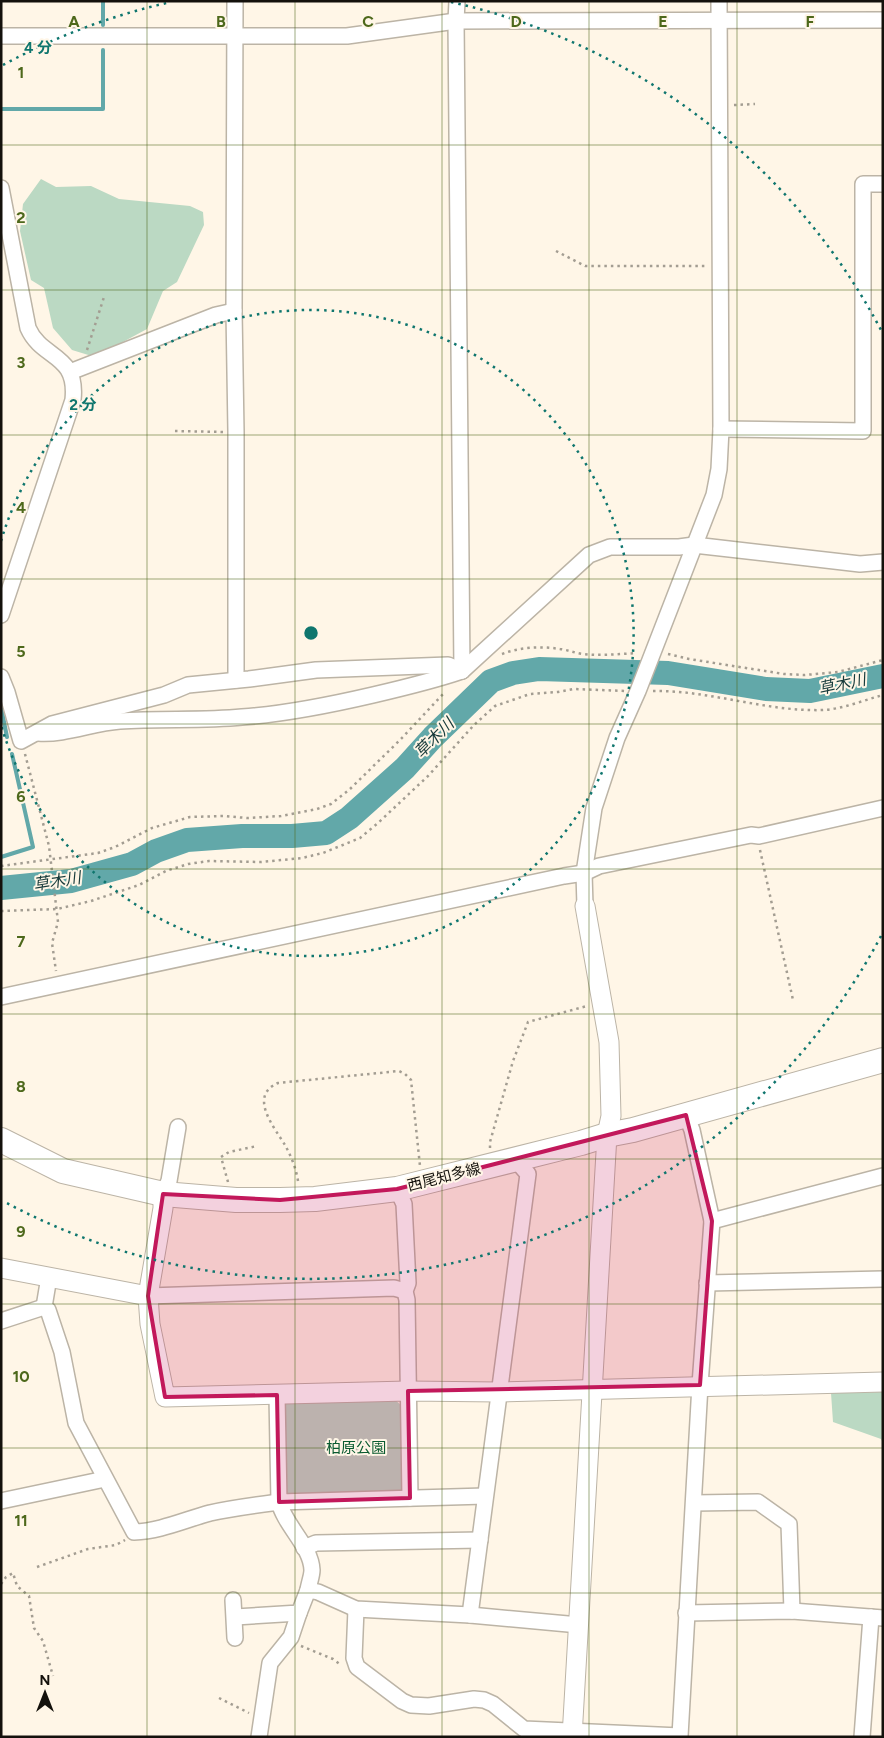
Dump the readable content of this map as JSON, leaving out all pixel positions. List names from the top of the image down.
{
  "streets": {
    "main road": ["西尾知多線"]
  },
  "water": ["草木川"],
  "parks": ["柏原公園"],
  "north": "top",
  "grid": {
    "columns": [
      "A",
      "B",
      "C",
      "D",
      "E",
      "F"
    ],
    "rows": [
      "1",
      "2",
      "3",
      "4",
      "5",
      "6",
      "7",
      "8",
      "9",
      "10",
      "11"
    ]
  },
  "rings": ["4 分", "2 分"]
}
